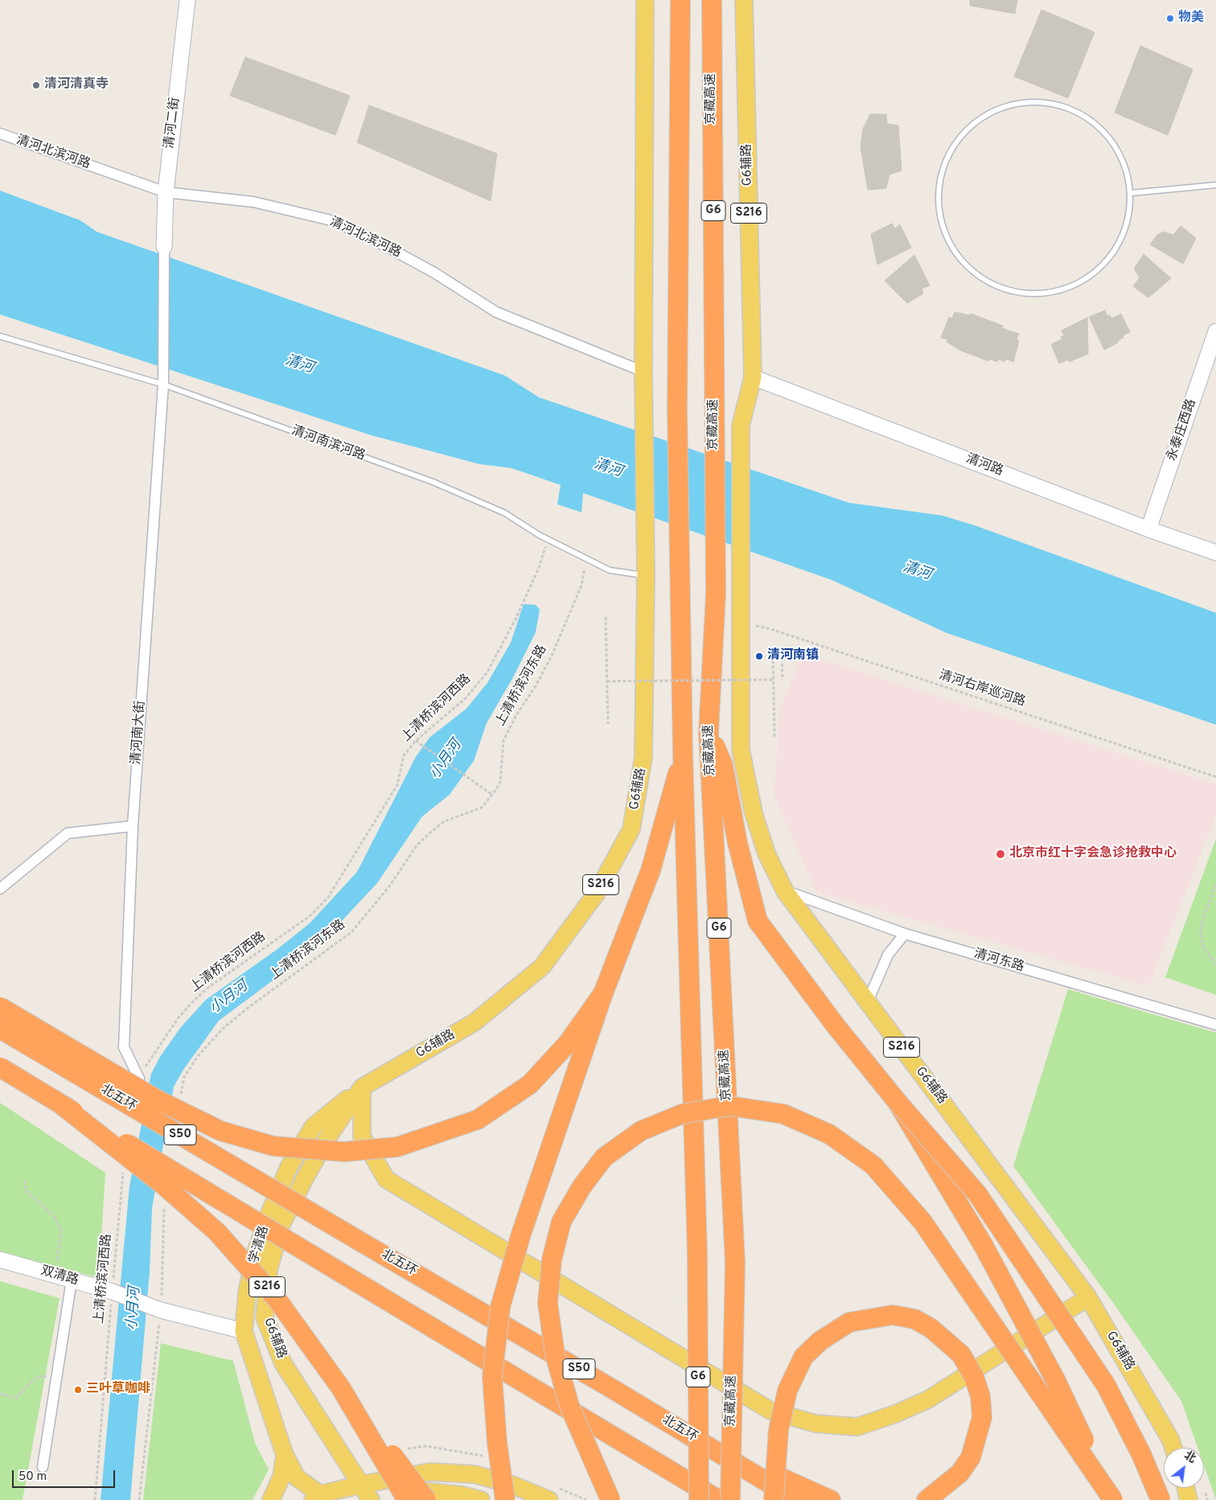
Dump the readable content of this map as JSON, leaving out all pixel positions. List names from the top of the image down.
{
  "streets": {
    "highway": [
      "京藏高速",
      "G6",
      "北五环",
      "S50"
    ],
    "main road": ["G6辅路", "S216", "学清路"],
    "street": [
      "清河二街",
      "清河北滨河路",
      "永泰庄西路",
      "清河路",
      "清河南大街",
      "清河东路",
      "双清路"
    ],
    "lane": ["清河南滨河路"],
    "path": ["上清桥滨河东路", "清河右岸巡河路", "上清桥滨河西路"]
  },
  "crossings": [
    ["清河二街", "清河北滨河路"],
    ["清河二街", "清河南大街"],
    ["清河北滨河路", "G6辅路"],
    ["G6辅路", "清河南滨河路"],
    ["G6辅路", "清河路"],
    ["G6辅路", "清河右岸巡河路"],
    ["G6辅路", "清河东路"],
    ["G6辅路", "学清路"],
    ["永泰庄西路", "清河路"],
    ["清河南滨河路", "上清桥滨河东路"],
    ["清河南滨河路", "上清桥滨河西路"],
    ["清河南滨河路", "清河南大街"],
    ["上清桥滨河西路", "清河南大街"],
    ["上清桥滨河西路", "双清路"]
  ],
  "water": ["清河", "小月河"],
  "places": [
    "物美",
    "清河清真寺",
    "清河南镇",
    "北京市红十字会急诊抢救中心",
    "三叶草咖啡"
  ],
  "scale_bar": "50 m",
  "north": "top right"
}
